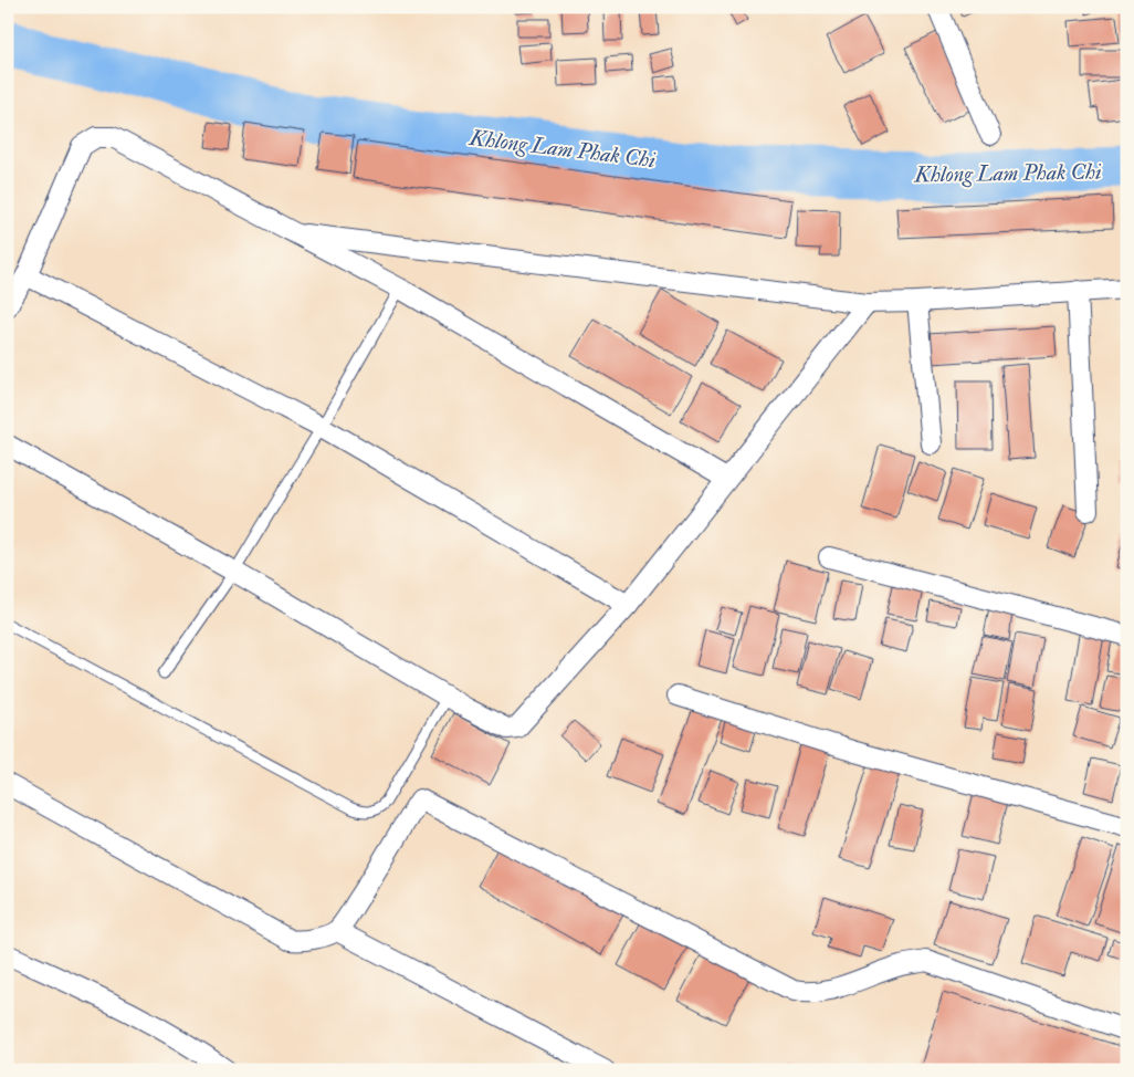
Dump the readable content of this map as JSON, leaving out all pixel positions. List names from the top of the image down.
{
  "water": ["Khlong Lam Phak Chi"]
}
